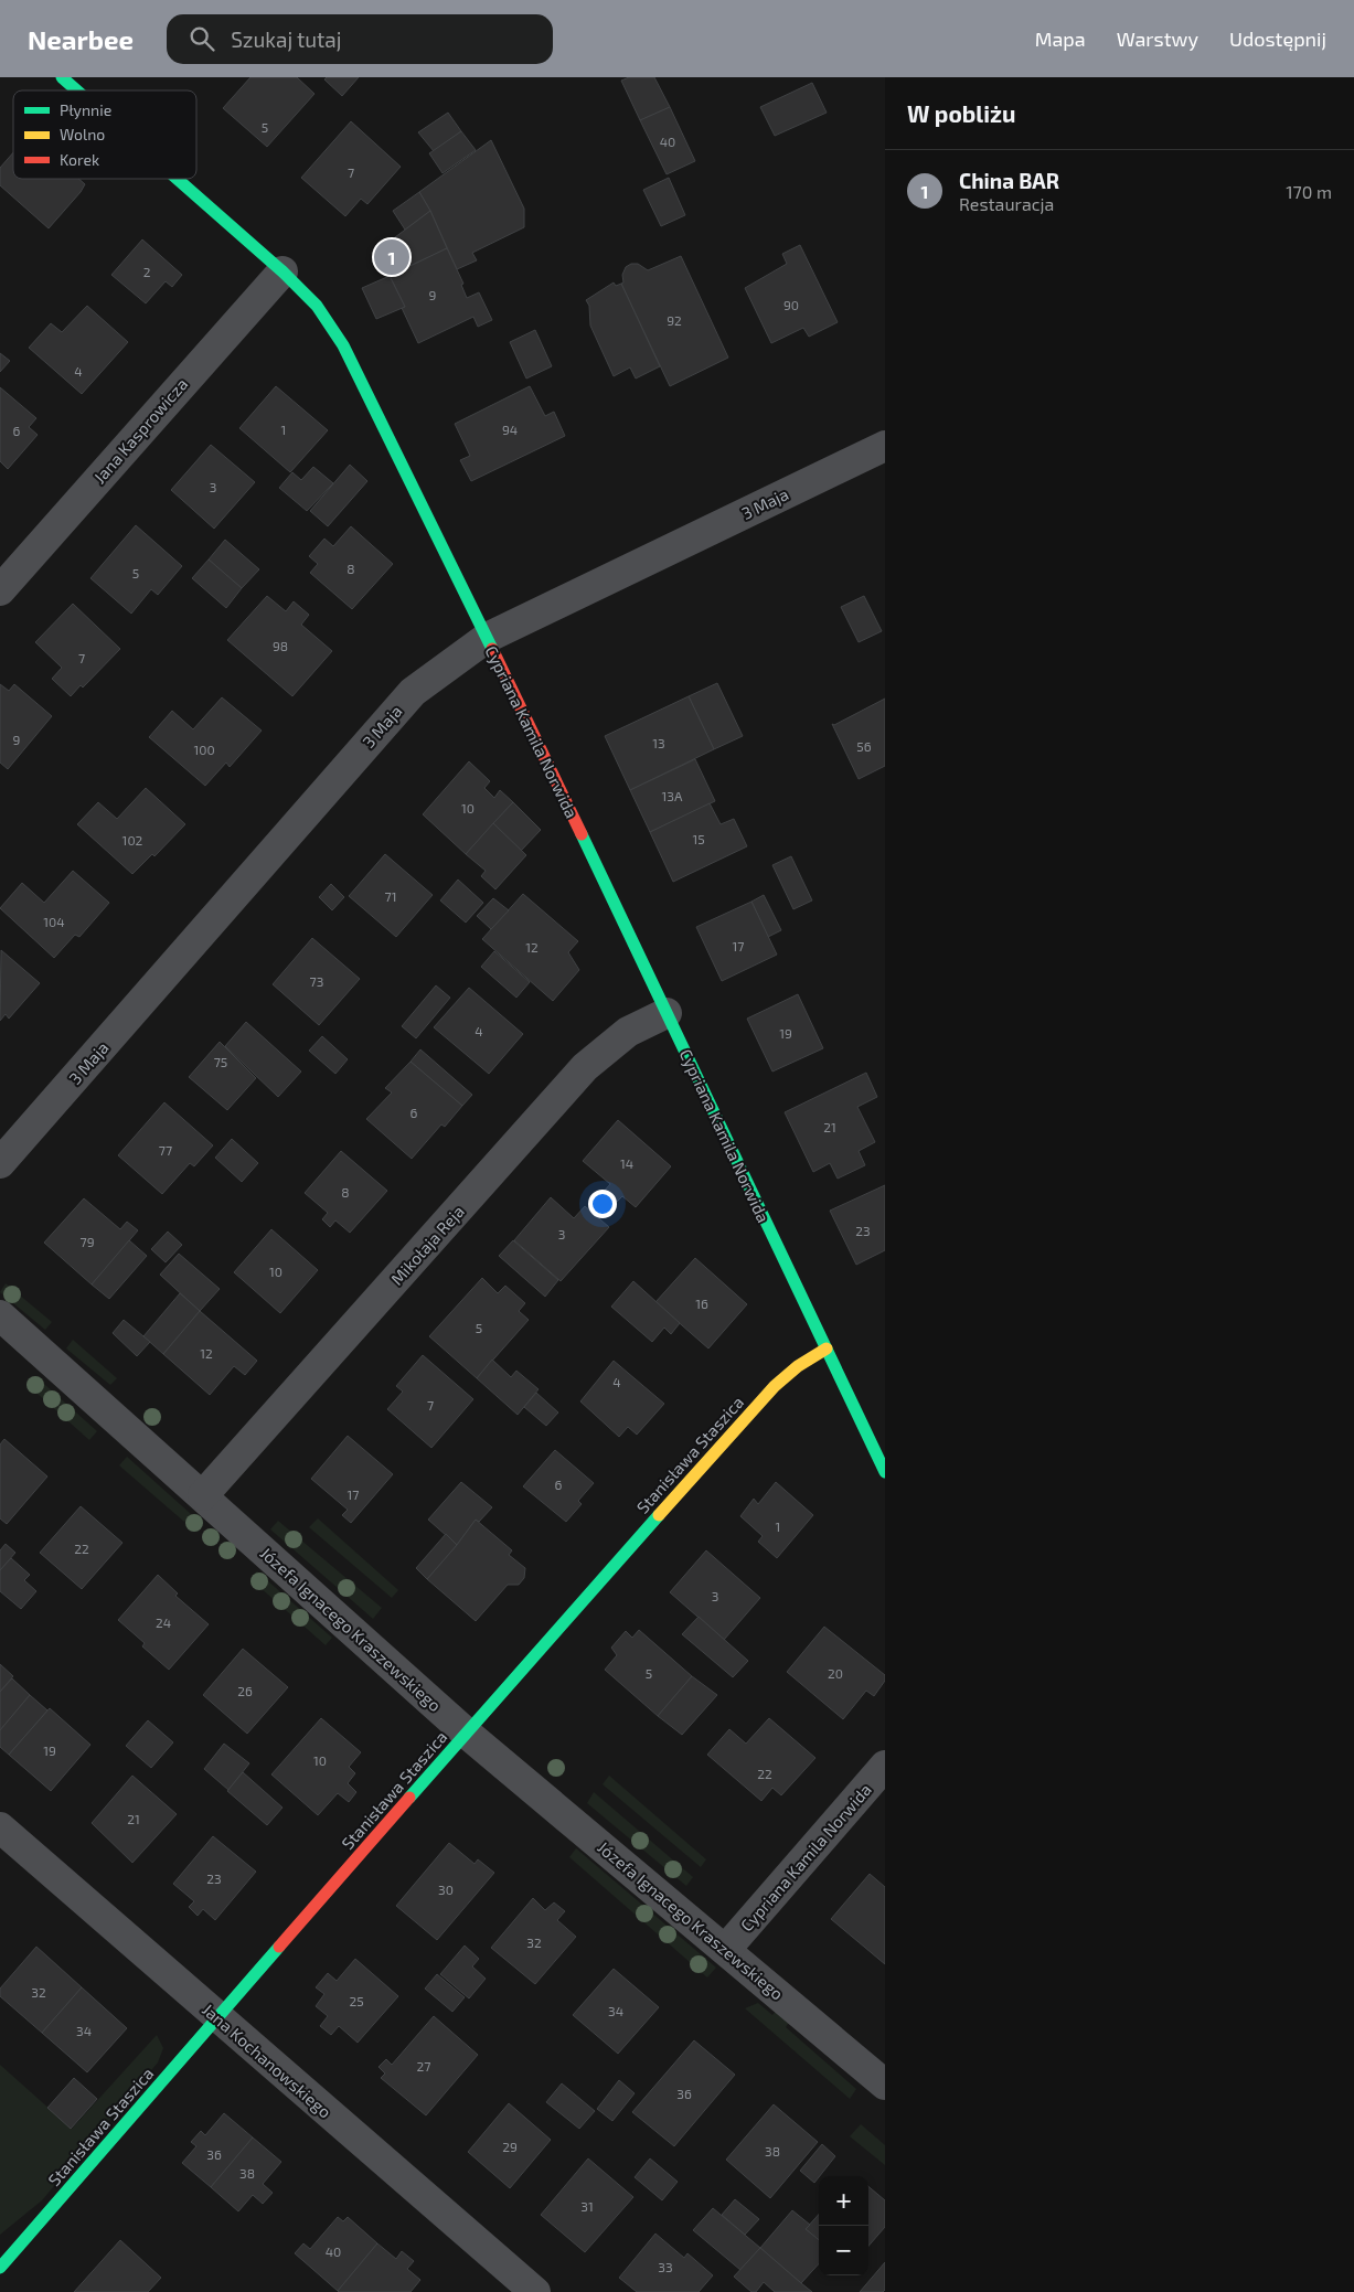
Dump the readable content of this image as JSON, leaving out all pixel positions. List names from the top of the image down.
{
  "streets": {
    "street": [
      "Jana Kasprowicza",
      "3 Maja",
      "Cypriana Kamila Norwida",
      "Mikołaja Reja",
      "Stanisława Staszica",
      "Józefa Ignacego Kraszewskiego",
      "Jana Kochanowskiego"
    ]
  },
  "crossings": [
    ["Jana Kasprowicza", "Cypriana Kamila Norwida"],
    ["3 Maja", "Cypriana Kamila Norwida"],
    ["Cypriana Kamila Norwida", "Mikołaja Reja"],
    ["Cypriana Kamila Norwida", "Stanisława Staszica"],
    ["Cypriana Kamila Norwida", "Józefa Ignacego Kraszewskiego"],
    ["Mikołaja Reja", "Józefa Ignacego Kraszewskiego"],
    ["Stanisława Staszica", "Józefa Ignacego Kraszewskiego"],
    ["Stanisława Staszica", "Jana Kochanowskiego"]
  ],
  "house_numbers": [
    "5",
    "40",
    "7",
    "2",
    "9",
    "90",
    "92",
    "4",
    "1",
    "94",
    "6",
    "3",
    "8",
    "5",
    "98",
    "7",
    "9",
    "13",
    "56",
    "100",
    "13A",
    "10",
    "15",
    "102",
    "71",
    "104",
    "17",
    "12",
    "73",
    "4",
    "19",
    "75",
    "6",
    "21",
    "77",
    "14",
    "8",
    "23",
    "3",
    "79",
    "10",
    "16",
    "5",
    "12",
    "4",
    "7",
    "6",
    "17",
    "1",
    "22",
    "3",
    "24",
    "5",
    "20",
    "26",
    "19",
    "10",
    "22",
    "21",
    "23",
    "30",
    "32",
    "32",
    "25",
    "34",
    "34",
    "27",
    "36",
    "29",
    "38",
    "36",
    "38",
    "31",
    "40",
    "33"
  ],
  "legend": ["Płynnie", "Wolno", "Korek"],
  "page": {
    "header": "Nearbee",
    "search": "Szukaj tutaj",
    "nav": ["Mapa", "Warstwy", "Udostępnij"],
    "heading": "W pobliżu",
    "list": [
      {
        "mark": "1",
        "name": "China BAR",
        "note": "Restauracja",
        "value": "170 m"
      }
    ],
    "pins": "1",
    "map_buttons": ["+", "−"]
  }
}
